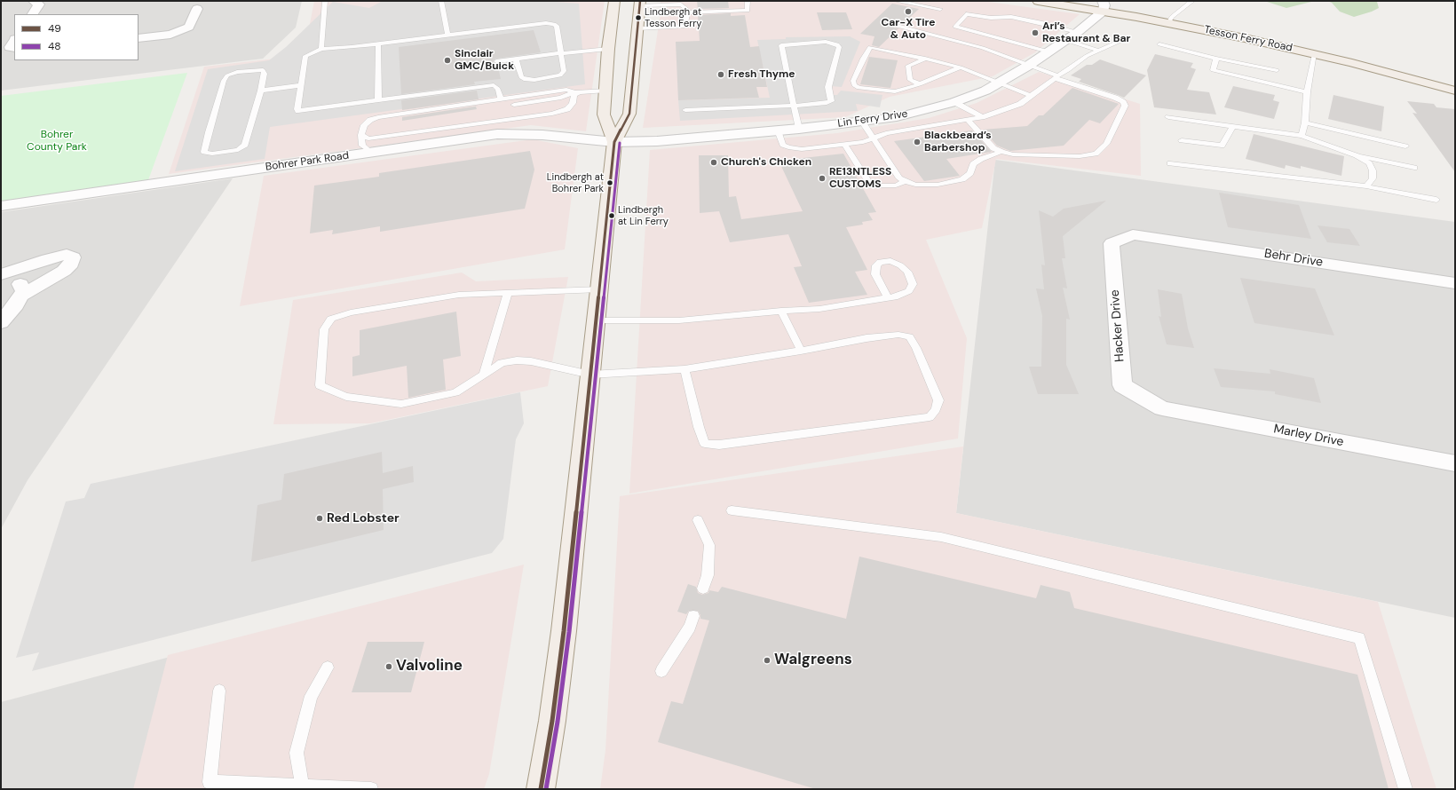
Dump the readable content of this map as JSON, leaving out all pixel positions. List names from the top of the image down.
{
  "streets": {
    "main road": ["Tesson Ferry Road"],
    "street": [
      "Lin Ferry Drive",
      "Bohrer Park Road",
      "Behr Drive",
      "Hacker Drive",
      "Marley Drive"
    ]
  },
  "crossings": [
    ["Tesson Ferry Road", "Lin Ferry Drive"],
    ["Lin Ferry Drive", "Bohrer Park Road"],
    ["Behr Drive", "Hacker Drive"],
    ["Hacker Drive", "Marley Drive"]
  ],
  "parks": ["Bohrer County Park"],
  "places": [
    "Car-X Tire & Auto",
    "Lindbergh at Tesson Ferry",
    "Ari’s Restaurant & Bar",
    "Sinclair GMC/Buick",
    "Fresh Thyme",
    "Blackbeard’s Barbershop",
    "Church's Chicken",
    "RE13NTLESS CUSTOMS",
    "Lindbergh at Bohrer Park",
    "Lindbergh at Lin Ferry",
    "Red Lobster",
    "Walgreens",
    "Valvoline"
  ],
  "lines": ["transit line 49", "transit line 48"],
  "legend": ["49", "48"]
}
